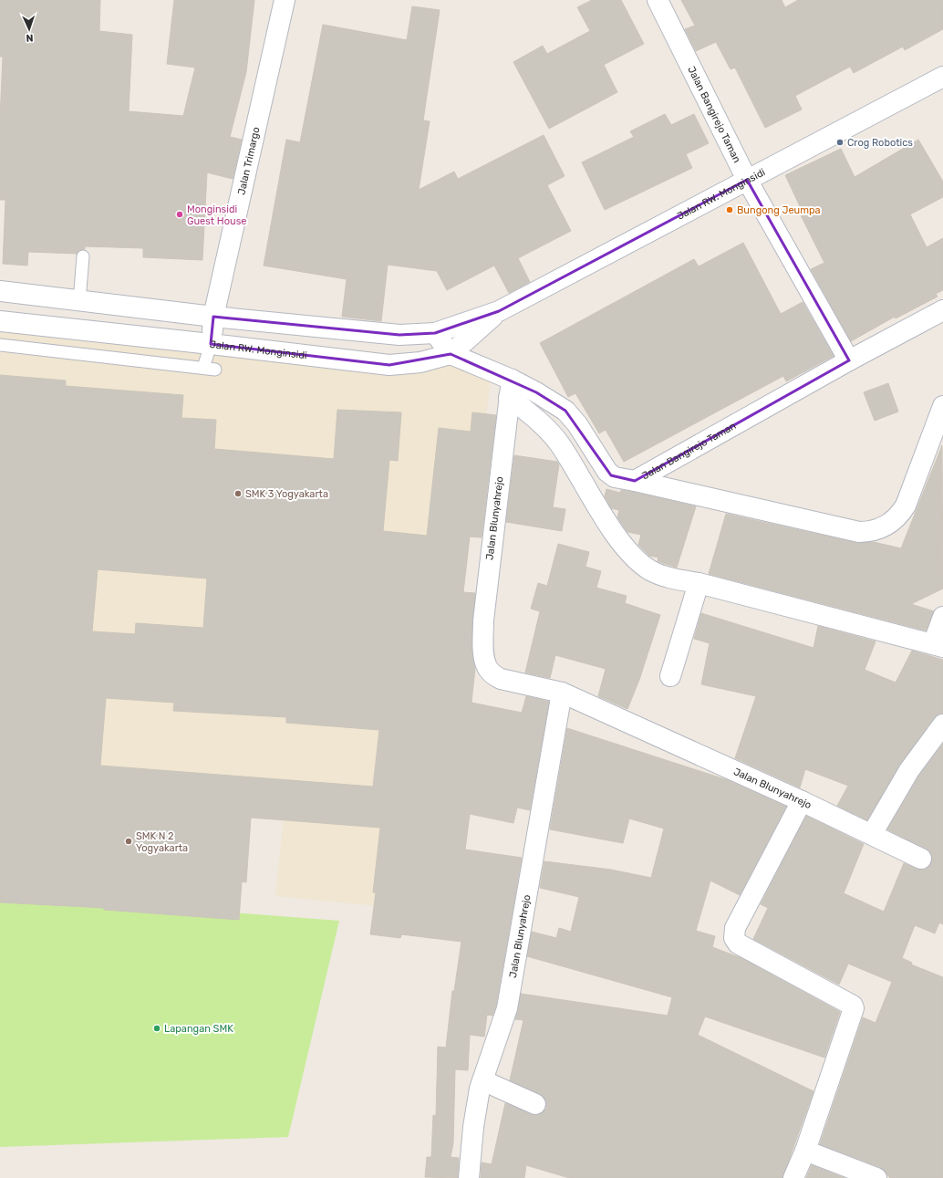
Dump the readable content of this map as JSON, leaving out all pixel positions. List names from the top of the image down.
{
  "streets": {
    "street": [
      "Jalan Bangirejo Taman",
      "Jalan Trimargo",
      "Jalan RW. Monginsidi",
      "Jalan Blunyahrejo"
    ]
  },
  "crossings": [
    ["Jalan Bangirejo Taman", "Jalan RW. Monginsidi"],
    ["Jalan Bangirejo Taman", "Jalan Blunyahrejo"],
    ["Jalan Trimargo", "Jalan RW. Monginsidi"]
  ],
  "places": [
    "Crog Robotics",
    "Bungong Jeumpa",
    "Monginsidi Guest House",
    "SMK 3 Yogyakarta",
    "SMK N 2 Yogyakarta",
    "Lapangan SMK"
  ],
  "north": "bottom"
}
